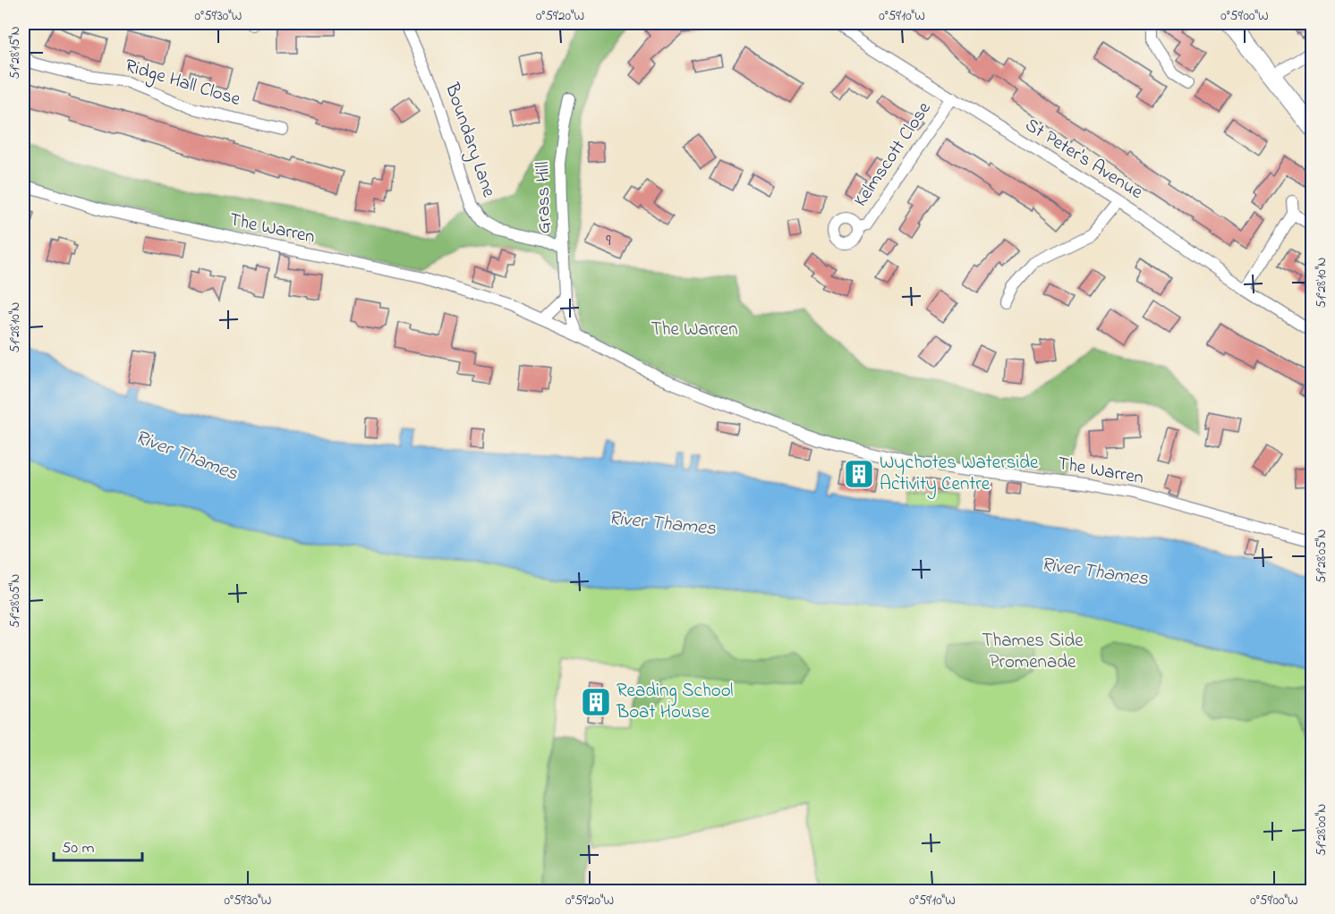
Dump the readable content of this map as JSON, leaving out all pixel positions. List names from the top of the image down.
{
  "streets": {
    "street": [
      "Ridge Hall Close",
      "Boundary Lane",
      "Kelmscott Close",
      "St Peter's Avenue",
      "Grass Hill",
      "The Warren"
    ]
  },
  "crossings": [
    ["Boundary Lane", "Grass Hill"],
    ["Kelmscott Close", "St Peter's Avenue"],
    ["Grass Hill", "The Warren"]
  ],
  "water": ["River Thames"],
  "parks": ["The Warren", "Thames Side Promenade"],
  "places": {
    "building": ["Wychotes Waterside Activity Centre", "Reading School Boat House"]
  },
  "house_numbers": ["9"],
  "scale_bar": "50 m",
  "coordinates": [
    "0°59'30\"W",
    "0°59'20\"W",
    "0°59'10\"W",
    "0°59'00\"W",
    "51°28'15\"N",
    "51°28'10\"N",
    "51°28'05\"N",
    "51°28'00\"N"
  ]
}
